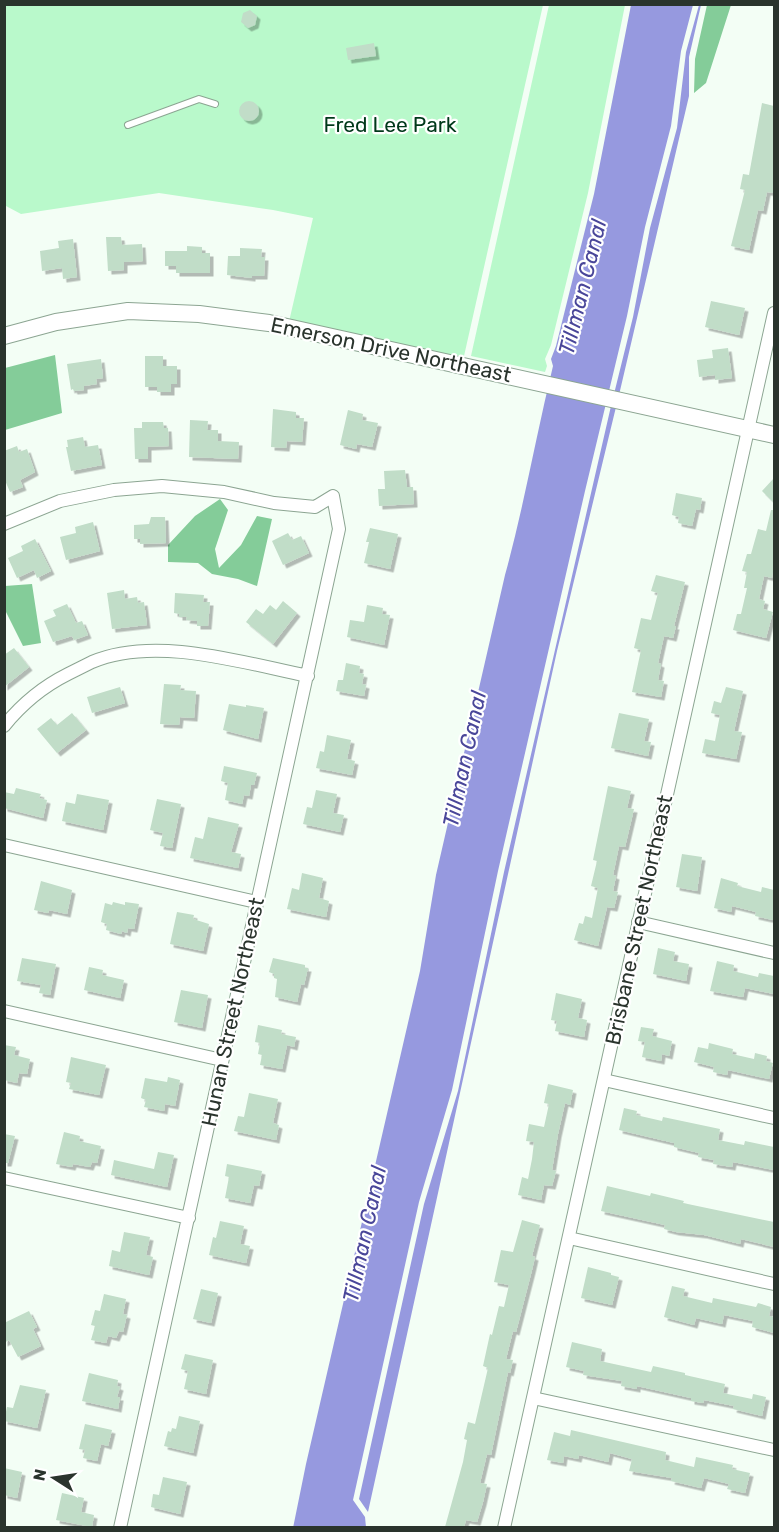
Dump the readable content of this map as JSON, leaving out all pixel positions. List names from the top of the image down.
{
  "streets": {
    "street": ["Emerson Drive Northeast", "Brisbane Street Northeast", "Hunan Street Northeast"]
  },
  "crossings": [
    ["Emerson Drive Northeast", "Brisbane Street Northeast"]
  ],
  "water": ["Tillman Canal"],
  "parks": ["Fred Lee Park"],
  "north": "left"
}
